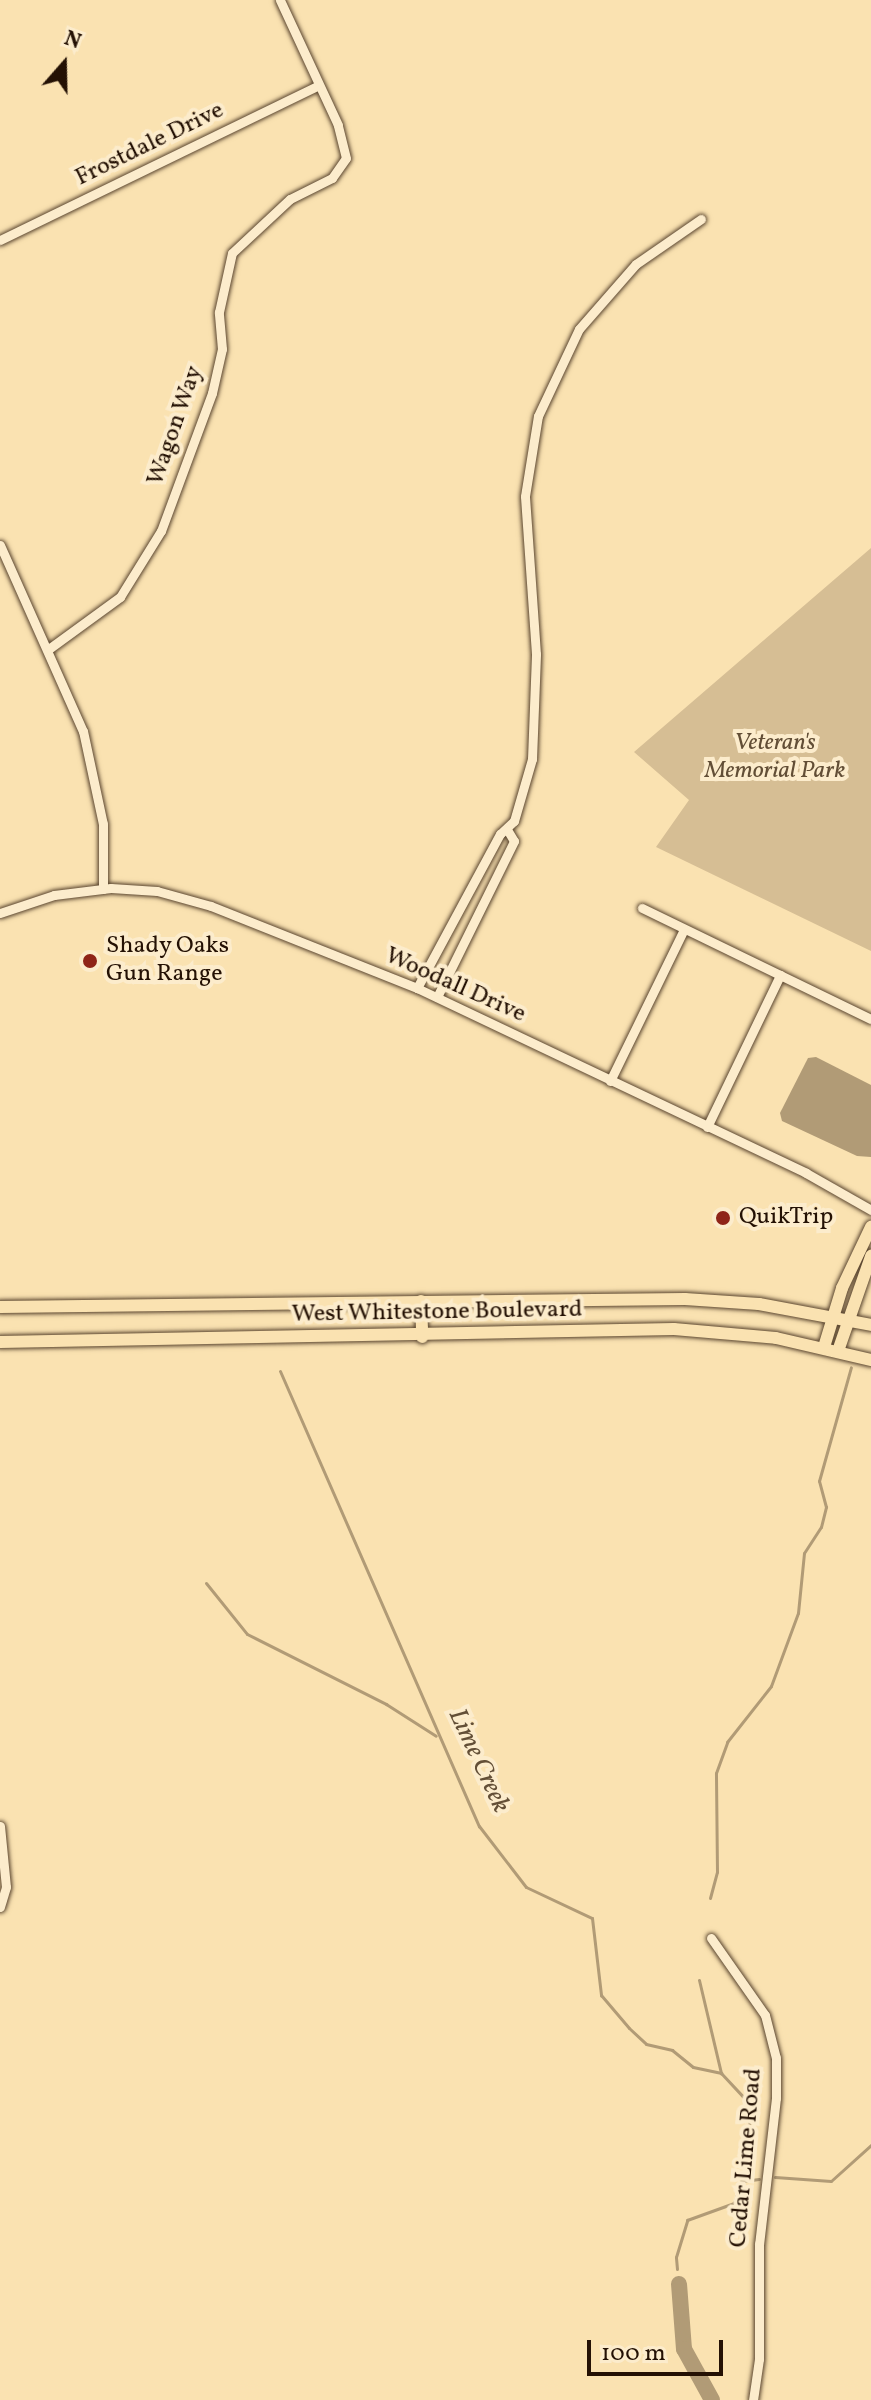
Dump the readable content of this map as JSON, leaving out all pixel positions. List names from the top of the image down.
{
  "streets": {
    "main road": ["West Whitestone Boulevard"],
    "street": [
      "Frostdale Drive",
      "Wagon Way",
      "Woodall Drive",
      "Cedar Lime Road"
    ]
  },
  "crossings": [
    ["Frostdale Drive", "Wagon Way"]
  ],
  "water": ["Lime Creek"],
  "parks": ["Veteran's Memorial Park"],
  "places": ["Shady Oaks Gun Range", "QuikTrip"],
  "scale_bar": "100 m",
  "north": "top"
}
